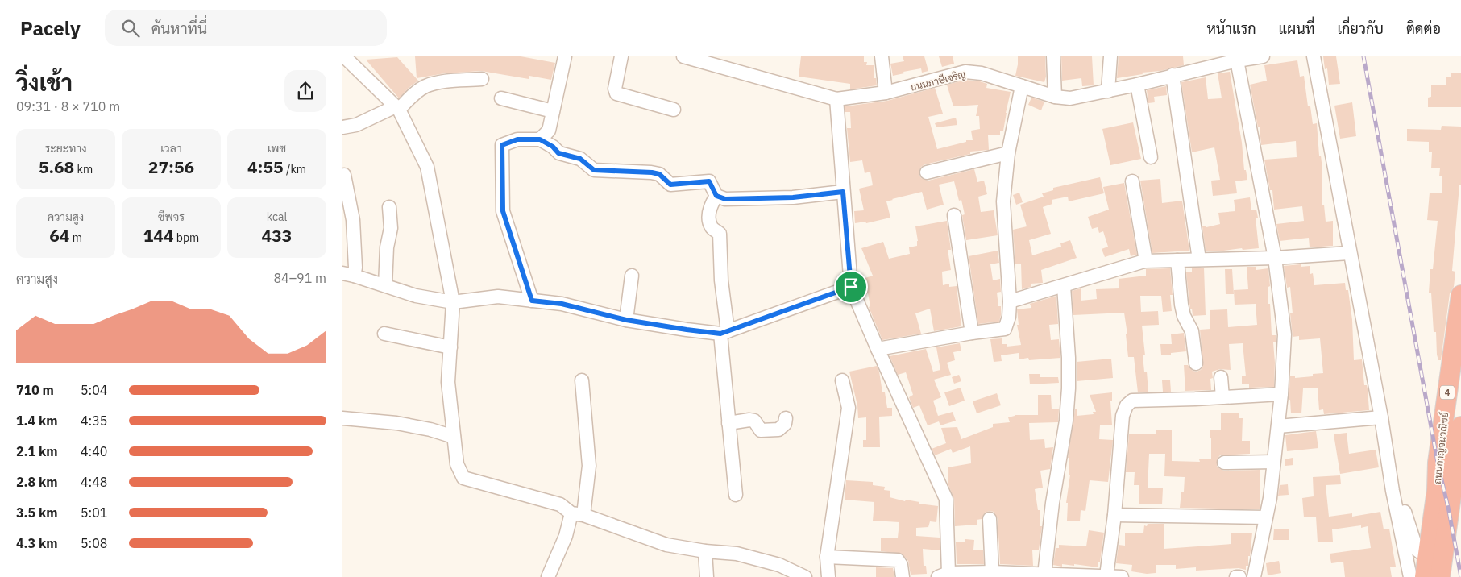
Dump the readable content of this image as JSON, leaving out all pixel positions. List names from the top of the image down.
{
  "streets": {
    "highway": ["4", "ถนนกาญจนวณิชย์"],
    "street": ["ถนนภาษีเจริญ"]
  },
  "page": {
    "header": "Pacely",
    "search": "ค้นหาที่นี่",
    "nav": [
      "หน้าแรก",
      "แผนที่",
      "เกี่ยวกับ",
      "ติดต่อ"
    ],
    "heading": ["วิ่งเช้า", "09:31 · 8 × 710 m"],
    "stats": [
      ["ระยะทาง", "5.68 km"],
      ["เวลา", "27:56"],
      ["เพซ", "4:55 /km"],
      ["ความสูง", "64 m"],
      ["ชีพจร", "144 bpm"],
      ["kcal", "433"]
    ],
    "chart": ["ความสูง", "84–91 m"],
    "list": [
      {
        "name": "710 m",
        "note": "5:04"
      },
      {
        "name": "1.4 km",
        "note": "4:35"
      },
      {
        "name": "2.1 km",
        "note": "4:40"
      },
      {
        "name": "2.8 km",
        "note": "4:48"
      },
      {
        "name": "3.5 km",
        "note": "5:01"
      },
      {
        "name": "4.3 km",
        "note": "5:08"
      }
    ]
  }
}
